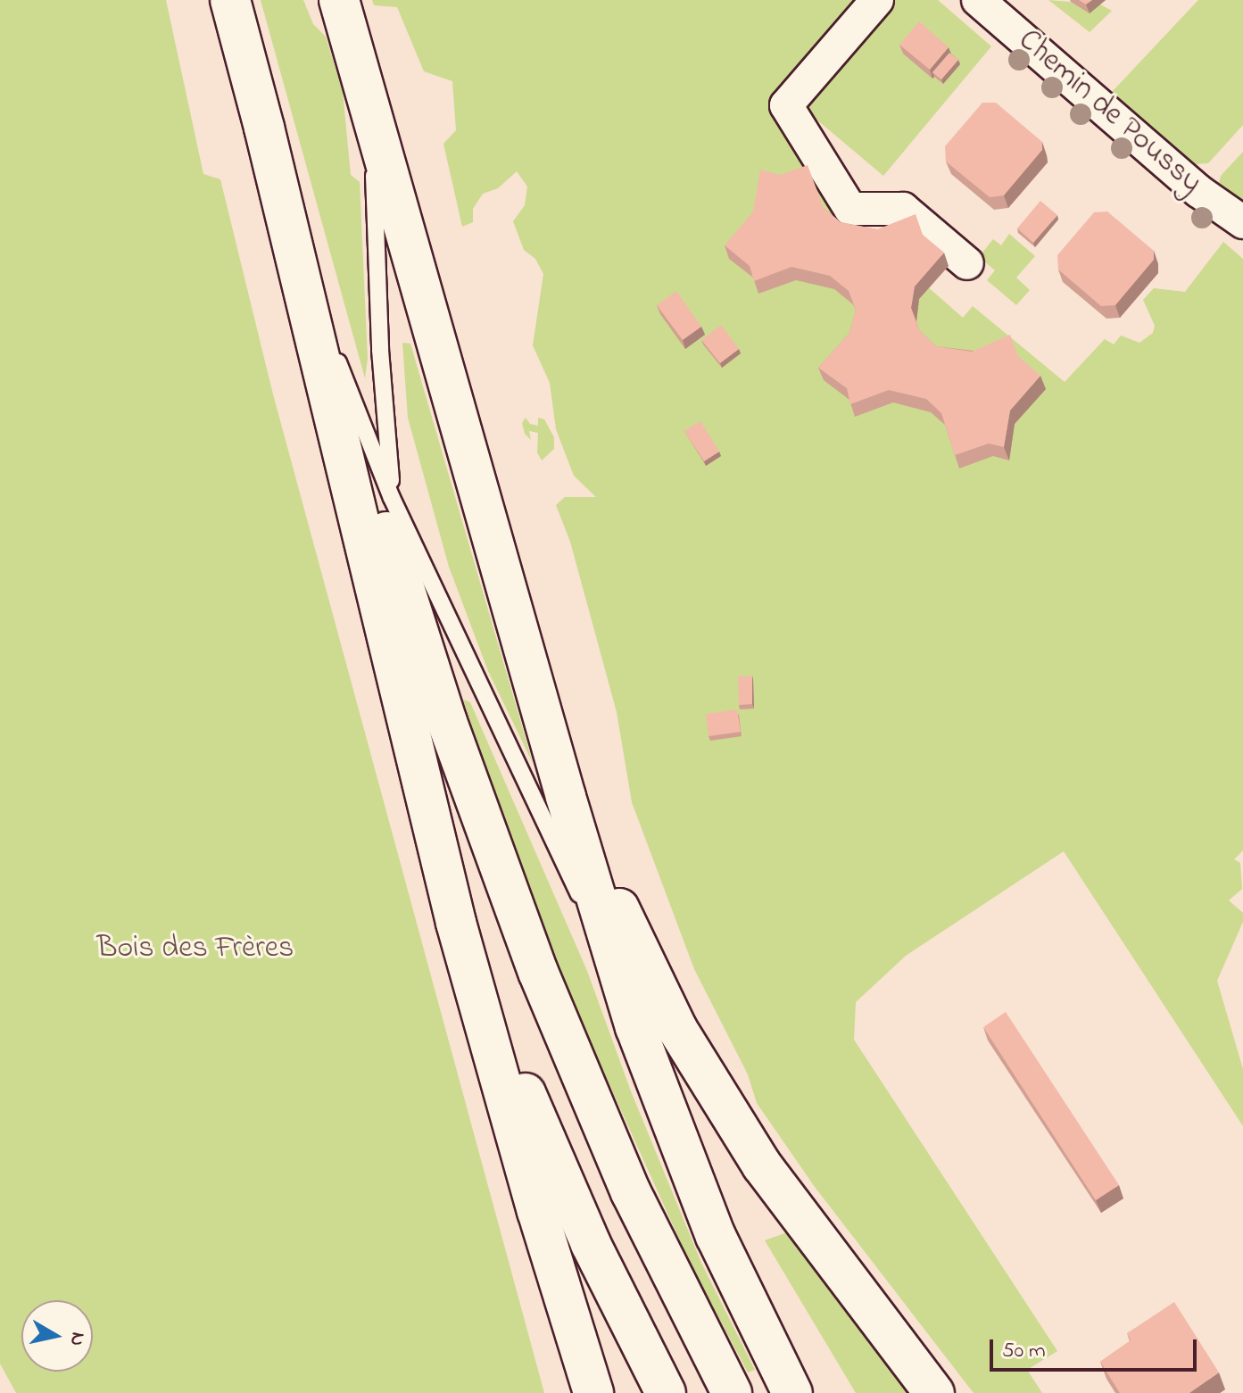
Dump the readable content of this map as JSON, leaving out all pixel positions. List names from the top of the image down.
{
  "streets": {
    "street": ["Chemin de Poussy"]
  },
  "parks": ["Bois des Frères"],
  "scale_bar": "50 m",
  "north": "right"
}
